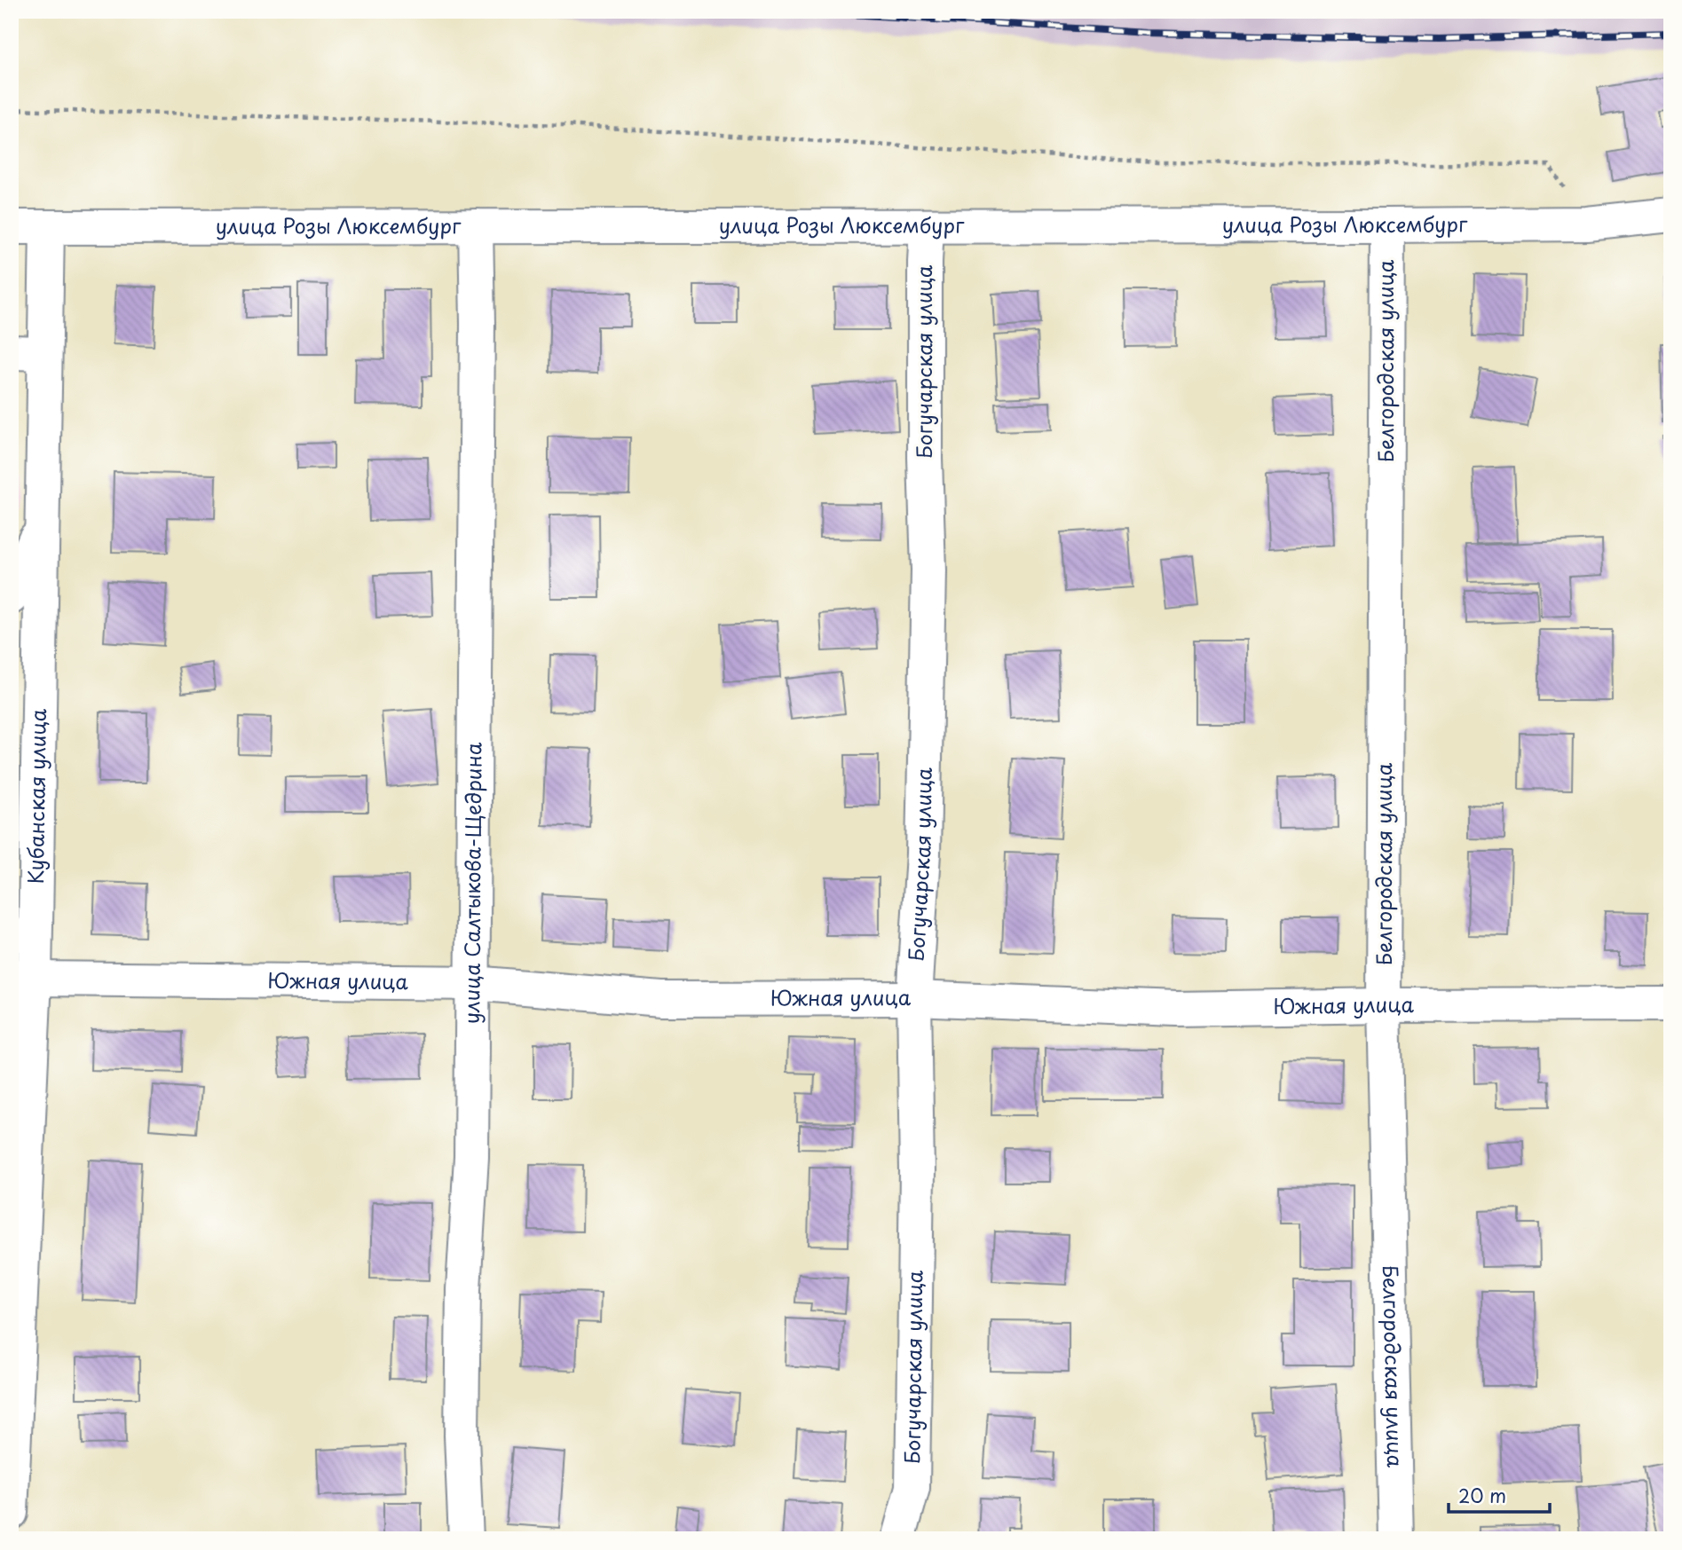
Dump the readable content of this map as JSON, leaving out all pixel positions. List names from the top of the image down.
{
  "streets": {
    "street": [
      "улица Розы Люксембург",
      "Белгородская улица",
      "Богучарская улица",
      "Кубанская улица",
      "улица Салтыкова-Щедрина",
      "Южная улица"
    ]
  },
  "crossings": [
    ["улица Розы Люксембург", "Белгородская улица"],
    ["улица Розы Люксембург", "Богучарская улица"],
    ["улица Розы Люксембург", "Кубанская улица"],
    ["улица Розы Люксембург", "улица Салтыкова-Щедрина"],
    ["Белгородская улица", "Южная улица"],
    ["Богучарская улица", "Южная улица"],
    ["Кубанская улица", "Южная улица"],
    ["улица Салтыкова-Щедрина", "Южная улица"]
  ],
  "scale_bar": "20 m"
}
